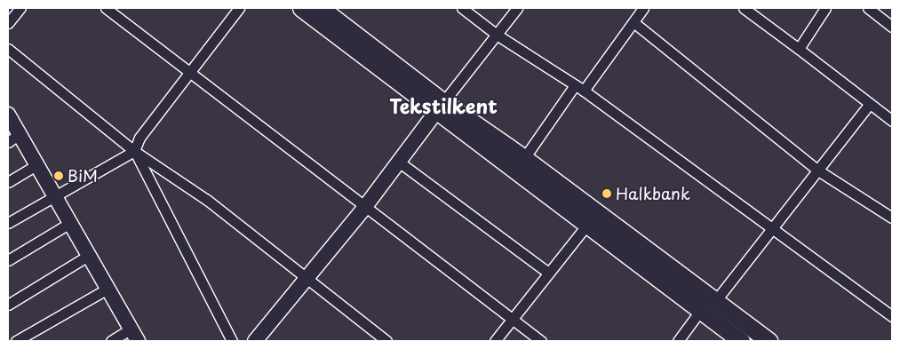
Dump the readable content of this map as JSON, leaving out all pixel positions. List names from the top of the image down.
{
  "districts": ["Tekstilkent"],
  "places": ["BiM", "Halkbank"]
}
